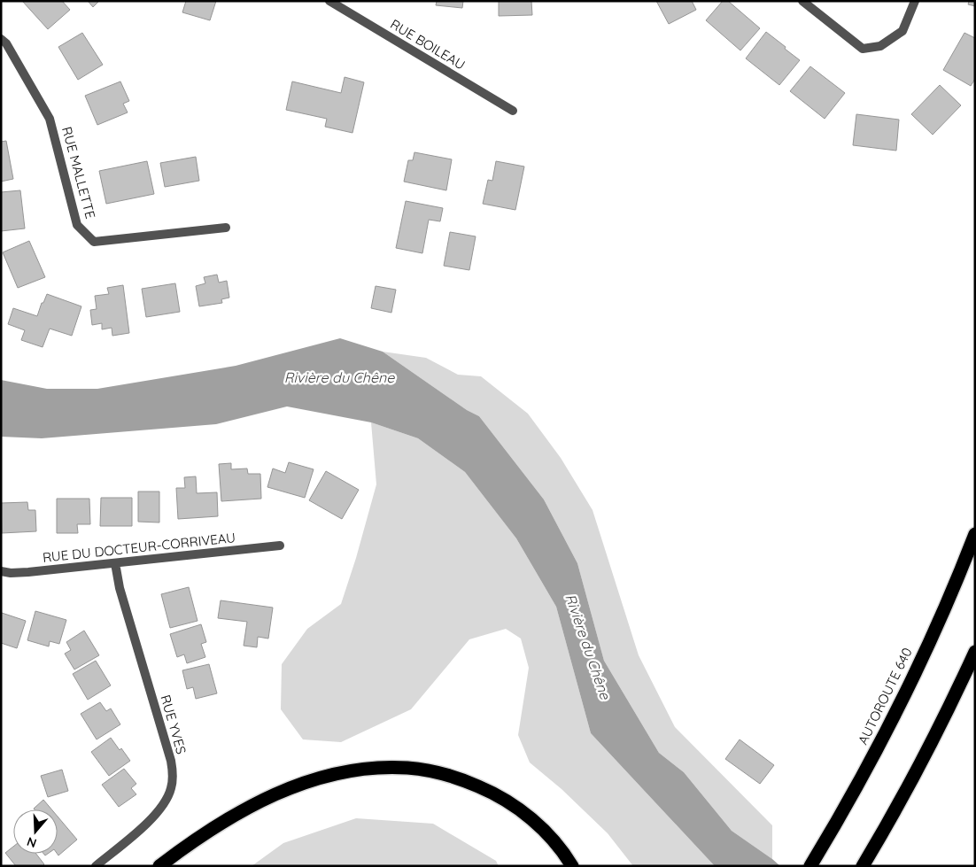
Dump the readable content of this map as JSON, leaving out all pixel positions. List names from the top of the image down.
{
  "streets": {
    "highway": ["AUTOROUTE 640"],
    "street": [
      "RUE BOILEAU",
      "RUE MALLETTE",
      "RUE DU DOCTEUR-CORRIVEAU",
      "RUE YVES"
    ]
  },
  "crossings": [
    ["RUE DU DOCTEUR-CORRIVEAU", "RUE YVES"]
  ],
  "water": ["Rivière du Chêne"],
  "north": "bottom"
}
